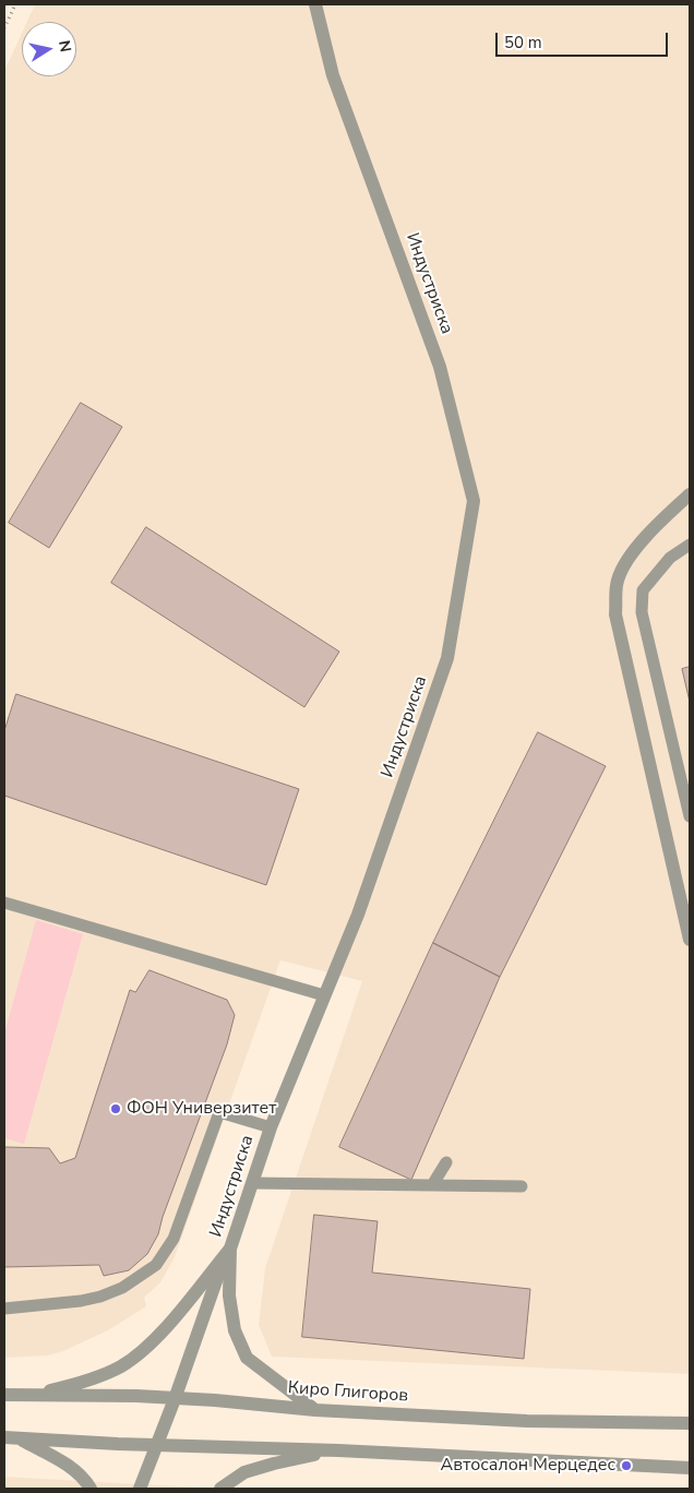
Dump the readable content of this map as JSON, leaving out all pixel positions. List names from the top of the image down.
{
  "streets": {
    "street": ["Индустриска", "Киро Глигоров"]
  },
  "crossings": [
    ["Индустриска", "Киро Глигоров"]
  ],
  "places": ["ФОН Универзитет", "Автосалон Мерцедес"],
  "scale_bar": "50 m",
  "north": "right"
}
